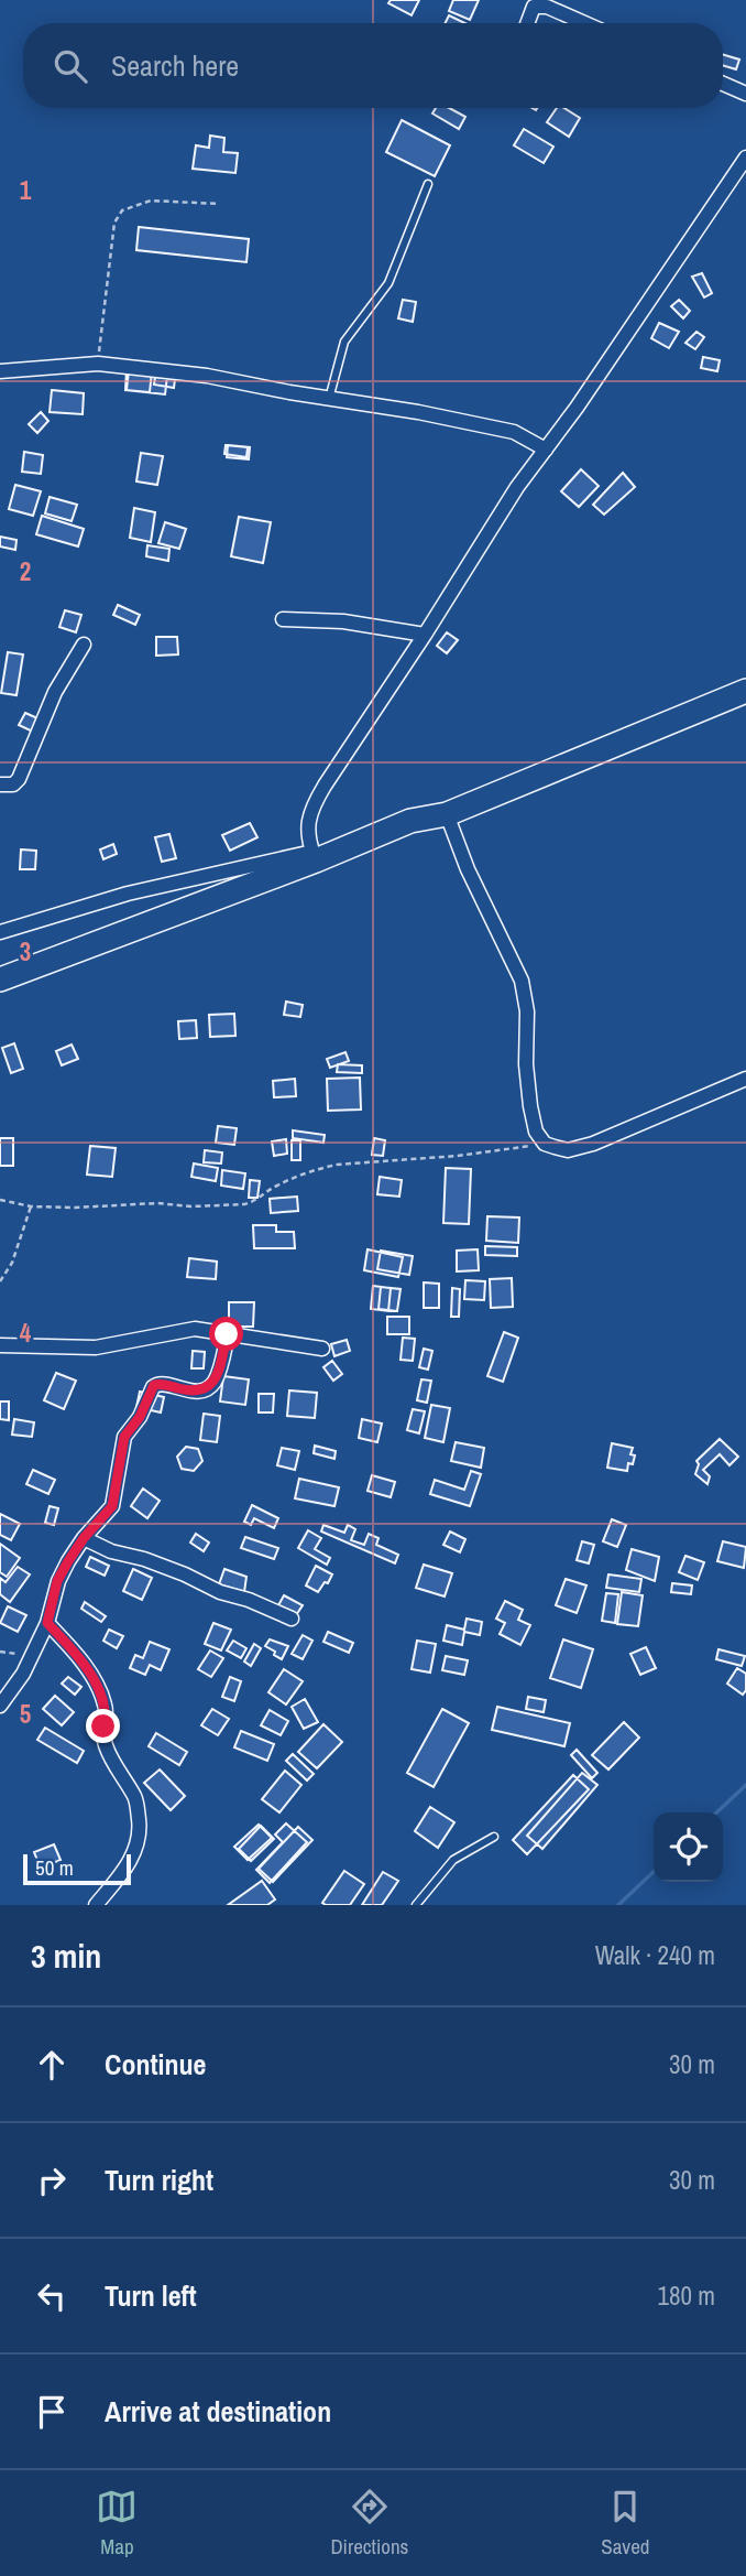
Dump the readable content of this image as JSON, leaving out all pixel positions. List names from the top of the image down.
{
  "scale_bar": "50 m",
  "page": {
    "search": "Search here",
    "scale": "50 m",
    "heading": ["3 min", "Walk · 240 m"],
    "list": [
      ["Continue", "30 m"],
      ["Turn right", "30 m"],
      ["Turn left", "180 m"],
      "Arrive at destination"
    ],
    "nav": ["Map", "Directions", "Saved"]
  },
  "grid": {
    "rows": [
      "1",
      "2",
      "3",
      "4",
      "5"
    ]
  }
}
